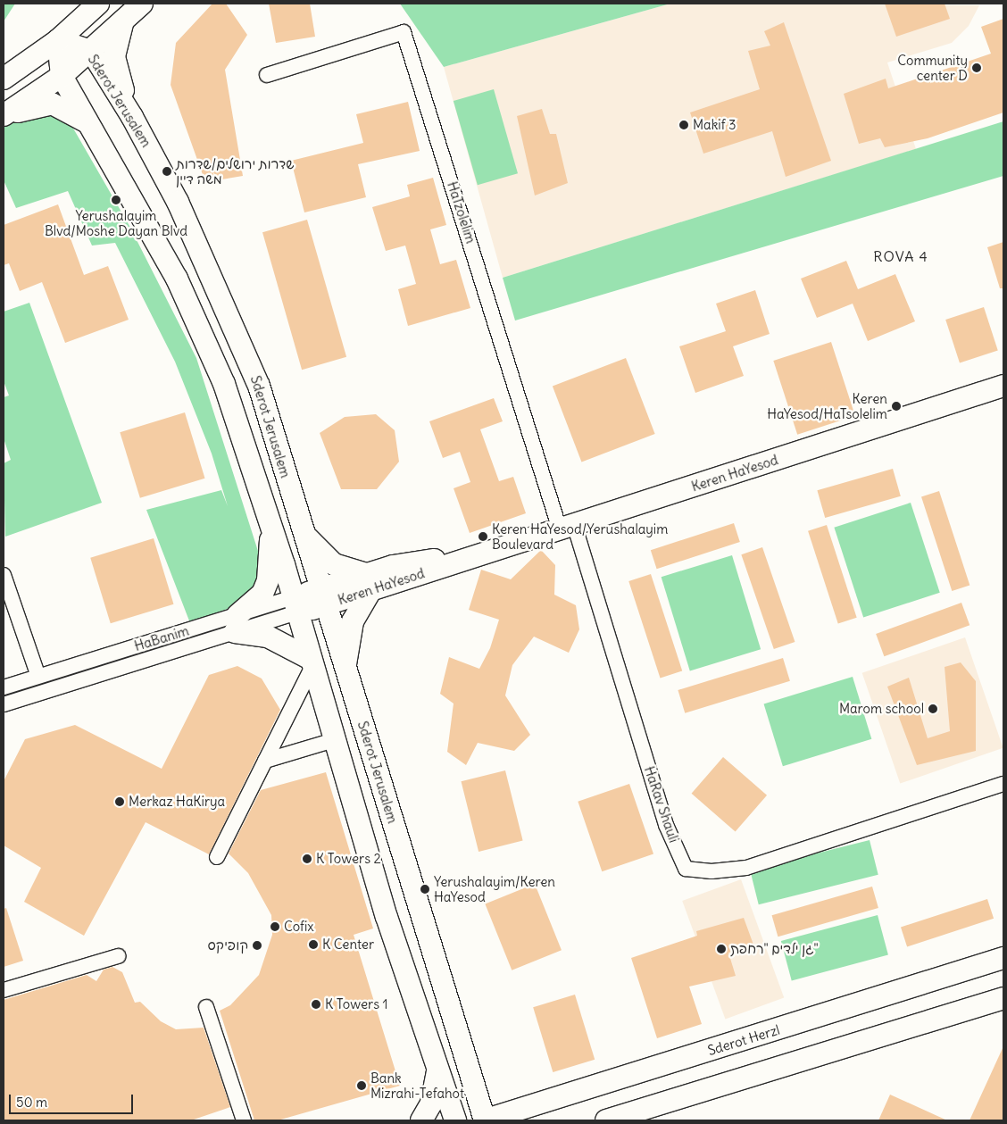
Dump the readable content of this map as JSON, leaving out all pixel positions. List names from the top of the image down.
{
  "streets": {
    "main road": ["Sderot Jerusalem", "Keren HaYesod", "Sderot Herzl"],
    "street": ["HaTzolelim", "HaBanim", "HaRav Shauli"]
  },
  "crossings": [
    ["Sderot Jerusalem", "Keren HaYesod"],
    ["Sderot Jerusalem", "Sderot Herzl"],
    ["HaTzolelim", "Keren HaYesod"],
    ["HaTzolelim", "HaRav Shauli"],
    ["Keren HaYesod", "HaBanim"],
    ["Keren HaYesod", "HaRav Shauli"]
  ],
  "districts": ["ROVA 4"],
  "places": [
    "Community center D",
    "Makif 3",
    "שדרות ירושלים/שדרות משה דיין",
    "Yerushalayim Blvd/Moshe Dayan Blvd",
    "Keren HaYesod/HaTsolelim",
    "Keren HaYesod/Yerushalayim Boulevard",
    "Marom school",
    "Merkaz HaKirya",
    "K Towers 2",
    "Yerushalayim/Keren HaYesod",
    "Cofix",
    "K Center",
    "קופיקס",
    "גן ילדים \"רחפת\"",
    "K Towers 1",
    "Bank Mizrahi-Tefahot"
  ],
  "scale_bar": "50 m"
}
